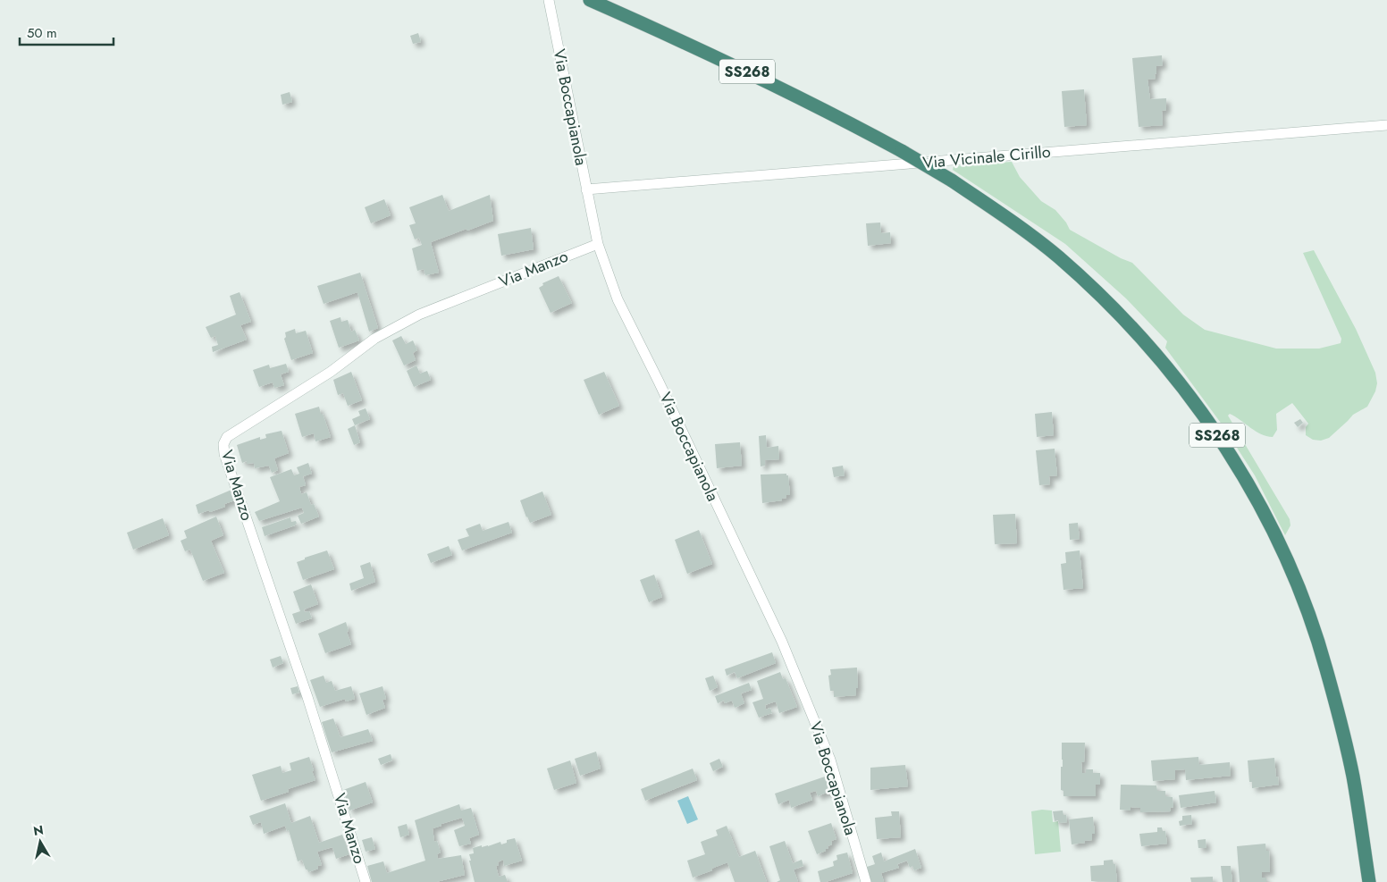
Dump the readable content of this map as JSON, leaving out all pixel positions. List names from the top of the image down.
{
  "streets": {
    "highway": ["SS268"],
    "street": ["Via Boccapianola", "Via Vicinale Cirillo", "Via Manzo"]
  },
  "crossings": [
    ["Via Boccapianola", "Via Vicinale Cirillo"],
    ["Via Boccapianola", "Via Manzo"]
  ],
  "scale_bar": "50 m",
  "north": "top"
}
